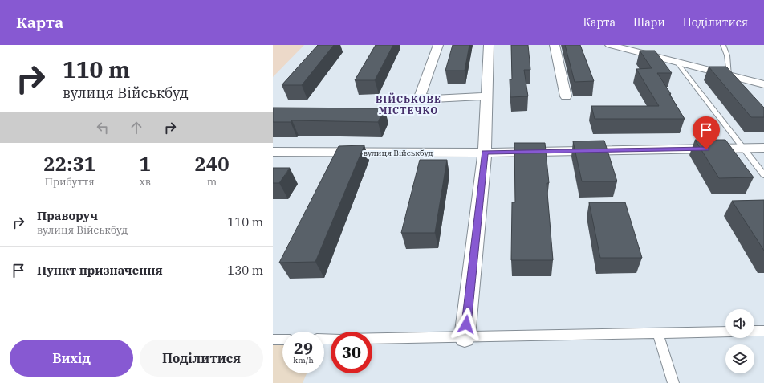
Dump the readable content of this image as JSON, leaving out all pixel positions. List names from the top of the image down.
{
  "streets": {
    "street": ["вулиця Військбуд"]
  },
  "districts": ["ВІЙСЬКОВЕ МІСТЕЧКО"],
  "page": {
    "header": "Карта",
    "nav": ["Карта", "Шари", "Поділитися"],
    "turn": ["110 m", "вулиця Військбуд"],
    "eta": [
      "22:31",
      "Прибуття",
      "1",
      "хв",
      "240",
      "m"
    ],
    "list": [
      {
        "name": "Праворуч",
        "note": "вулиця Військбуд",
        "value": "110 m"
      },
      {
        "name": "Пункт призначення",
        "value": "130 m"
      }
    ],
    "speed": "29 km/h",
    "limit": "30",
    "buttons": ["Вихід", "Поділитися"]
  }
}
